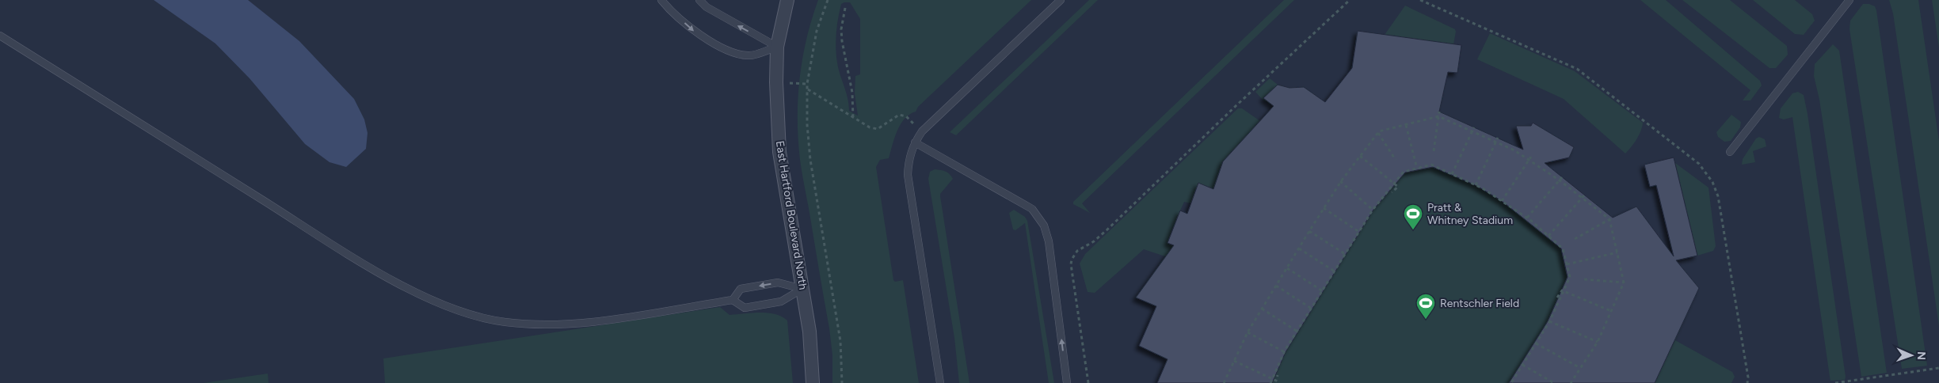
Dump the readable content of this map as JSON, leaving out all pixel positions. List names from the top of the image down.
{
  "streets": {
    "street": ["East Hartford Boulevard North"]
  },
  "places": {
    "sports": ["Pratt & Whitney Stadium", "Rentschler Field"]
  },
  "north": "right"
}
